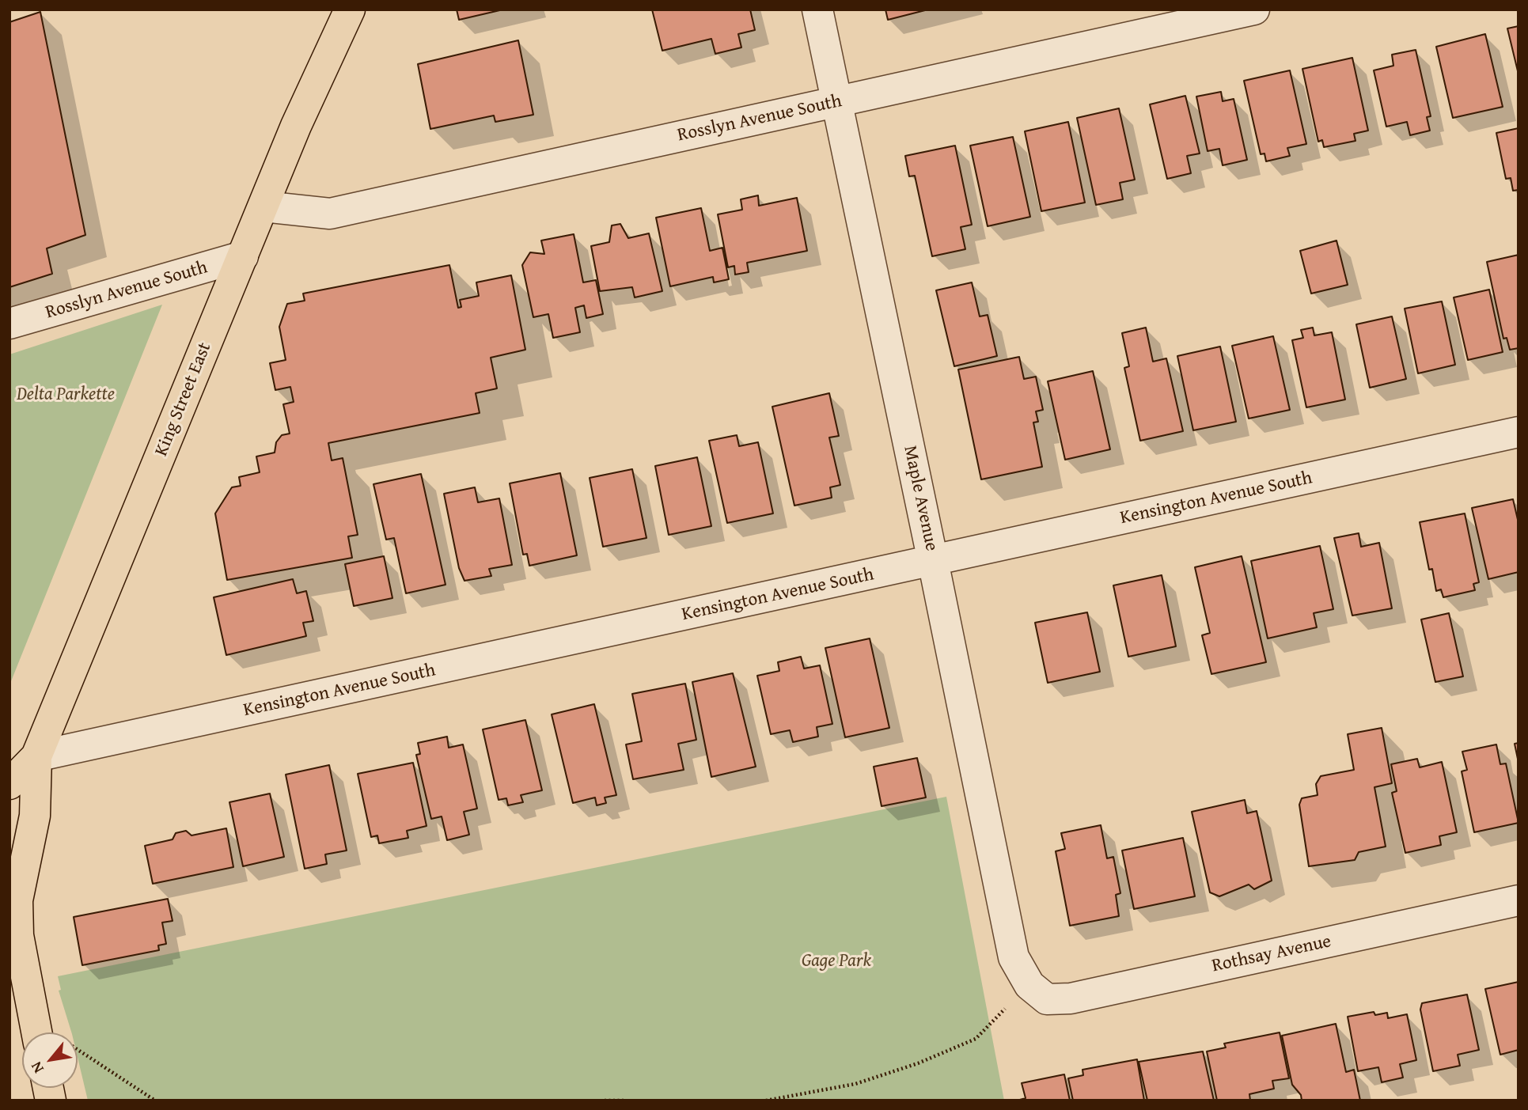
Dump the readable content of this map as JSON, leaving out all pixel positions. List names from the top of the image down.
{
  "streets": {
    "main road": ["King Street East"],
    "street": [
      "Rosslyn Avenue South",
      "Maple Avenue",
      "Kensington Avenue South",
      "Rothsay Avenue"
    ]
  },
  "crossings": [
    ["Rosslyn Avenue South", "King Street East"],
    ["Rosslyn Avenue South", "Maple Avenue"],
    ["King Street East", "Kensington Avenue South"],
    ["Maple Avenue", "Kensington Avenue South"],
    ["Maple Avenue", "Rothsay Avenue"]
  ],
  "parks": ["Delta Parkette", "Gage Park"],
  "north": "bottom left"
}
